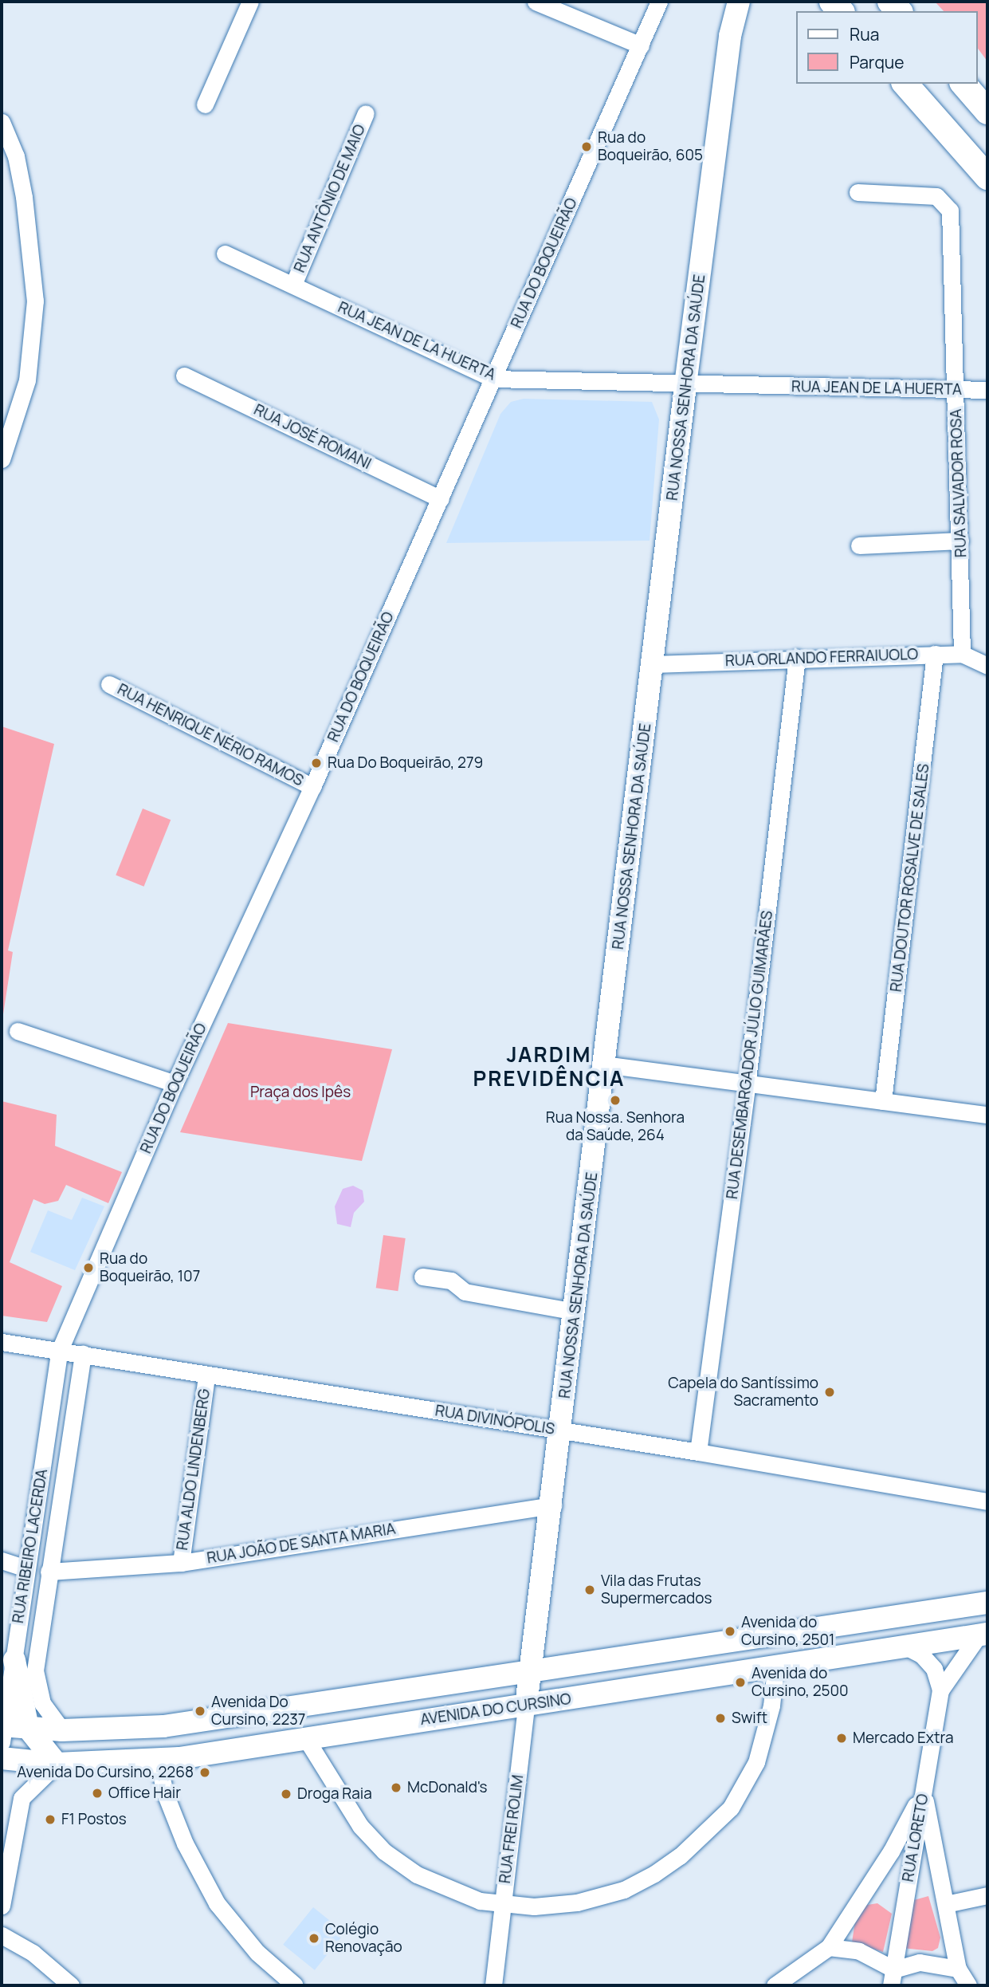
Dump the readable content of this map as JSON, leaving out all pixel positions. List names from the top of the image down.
{
  "streets": {
    "main road": ["RUA NOSSA SENHORA DA SAÚDE", "AVENIDA DO CURSINO", "RUA FREI ROLIM"],
    "street": [
      "RUA ANTÔNIO DE MAIO",
      "RUA DO BOQUEIRÃO",
      "RUA JEAN DE LA HUERTA",
      "RUA JOSÉ ROMANI",
      "RUA SALVADOR ROSA",
      "RUA ORLANDO FERRAIUOLO",
      "RUA HENRIQUE NÉRIO RAMOS",
      "RUA DOUTOR ROSALVE DE SALES",
      "RUA DESEMBARGADOR JÚLIO GUIMARÃES",
      "RUA DIVINÓPOLIS",
      "RUA ALDO LINDENBERG",
      "RUA JOÃO DE SANTA MARIA",
      "RUA RIBEIRO LACERDA",
      "RUA LORETO"
    ]
  },
  "crossings": [
    ["RUA ANTÔNIO DE MAIO", "RUA JEAN DE LA HUERTA"],
    ["RUA DO BOQUEIRÃO", "RUA JEAN DE LA HUERTA"],
    ["RUA DO BOQUEIRÃO", "RUA JOSÉ ROMANI"],
    ["RUA DO BOQUEIRÃO", "RUA HENRIQUE NÉRIO RAMOS"],
    ["RUA DO BOQUEIRÃO", "RUA DIVINÓPOLIS"],
    ["RUA DO BOQUEIRÃO", "RUA RIBEIRO LACERDA"],
    ["RUA JEAN DE LA HUERTA", "RUA NOSSA SENHORA DA SAÚDE"],
    ["RUA JEAN DE LA HUERTA", "RUA SALVADOR ROSA"],
    ["RUA NOSSA SENHORA DA SAÚDE", "RUA ORLANDO FERRAIUOLO"],
    ["RUA NOSSA SENHORA DA SAÚDE", "RUA DIVINÓPOLIS"],
    ["RUA NOSSA SENHORA DA SAÚDE", "RUA JOÃO DE SANTA MARIA"],
    ["RUA NOSSA SENHORA DA SAÚDE", "AVENIDA DO CURSINO"],
    ["RUA NOSSA SENHORA DA SAÚDE", "RUA FREI ROLIM"],
    ["RUA SALVADOR ROSA", "RUA ORLANDO FERRAIUOLO"],
    ["RUA ORLANDO FERRAIUOLO", "RUA DOUTOR ROSALVE DE SALES"],
    ["RUA ORLANDO FERRAIUOLO", "RUA DESEMBARGADOR JÚLIO GUIMARÃES"],
    ["RUA DESEMBARGADOR JÚLIO GUIMARÃES", "RUA DIVINÓPOLIS"],
    ["RUA DIVINÓPOLIS", "RUA ALDO LINDENBERG"],
    ["RUA DIVINÓPOLIS", "RUA RIBEIRO LACERDA"],
    ["RUA ALDO LINDENBERG", "RUA JOÃO DE SANTA MARIA"],
    ["RUA JOÃO DE SANTA MARIA", "RUA RIBEIRO LACERDA"],
    ["RUA RIBEIRO LACERDA", "AVENIDA DO CURSINO"],
    ["AVENIDA DO CURSINO", "RUA FREI ROLIM"],
    ["AVENIDA DO CURSINO", "RUA LORETO"]
  ],
  "districts": ["JARDIM PREVIDÊNCIA"],
  "parks": ["Praça dos Ipês"],
  "places": [
    "Rua do Boqueirão, 605",
    "Rua Do Boqueirão, 279",
    "Rua Nossa. Senhora da Saúde, 264",
    "Rua do Boqueirão, 107",
    "Capela do Santíssimo Sacramento",
    "Vila das Frutas Supermercados",
    "Avenida do Cursino, 2501",
    "Avenida do Cursino, 2500",
    "Avenida Do Cursino, 2237",
    "Swift",
    "Mercado Extra",
    "Avenida Do Cursino, 2268",
    "McDonald's",
    "Office Hair",
    "Droga Raia",
    "F1 Postos",
    "Colégio Renovação"
  ],
  "legend": ["Rua", "Parque"]
}
